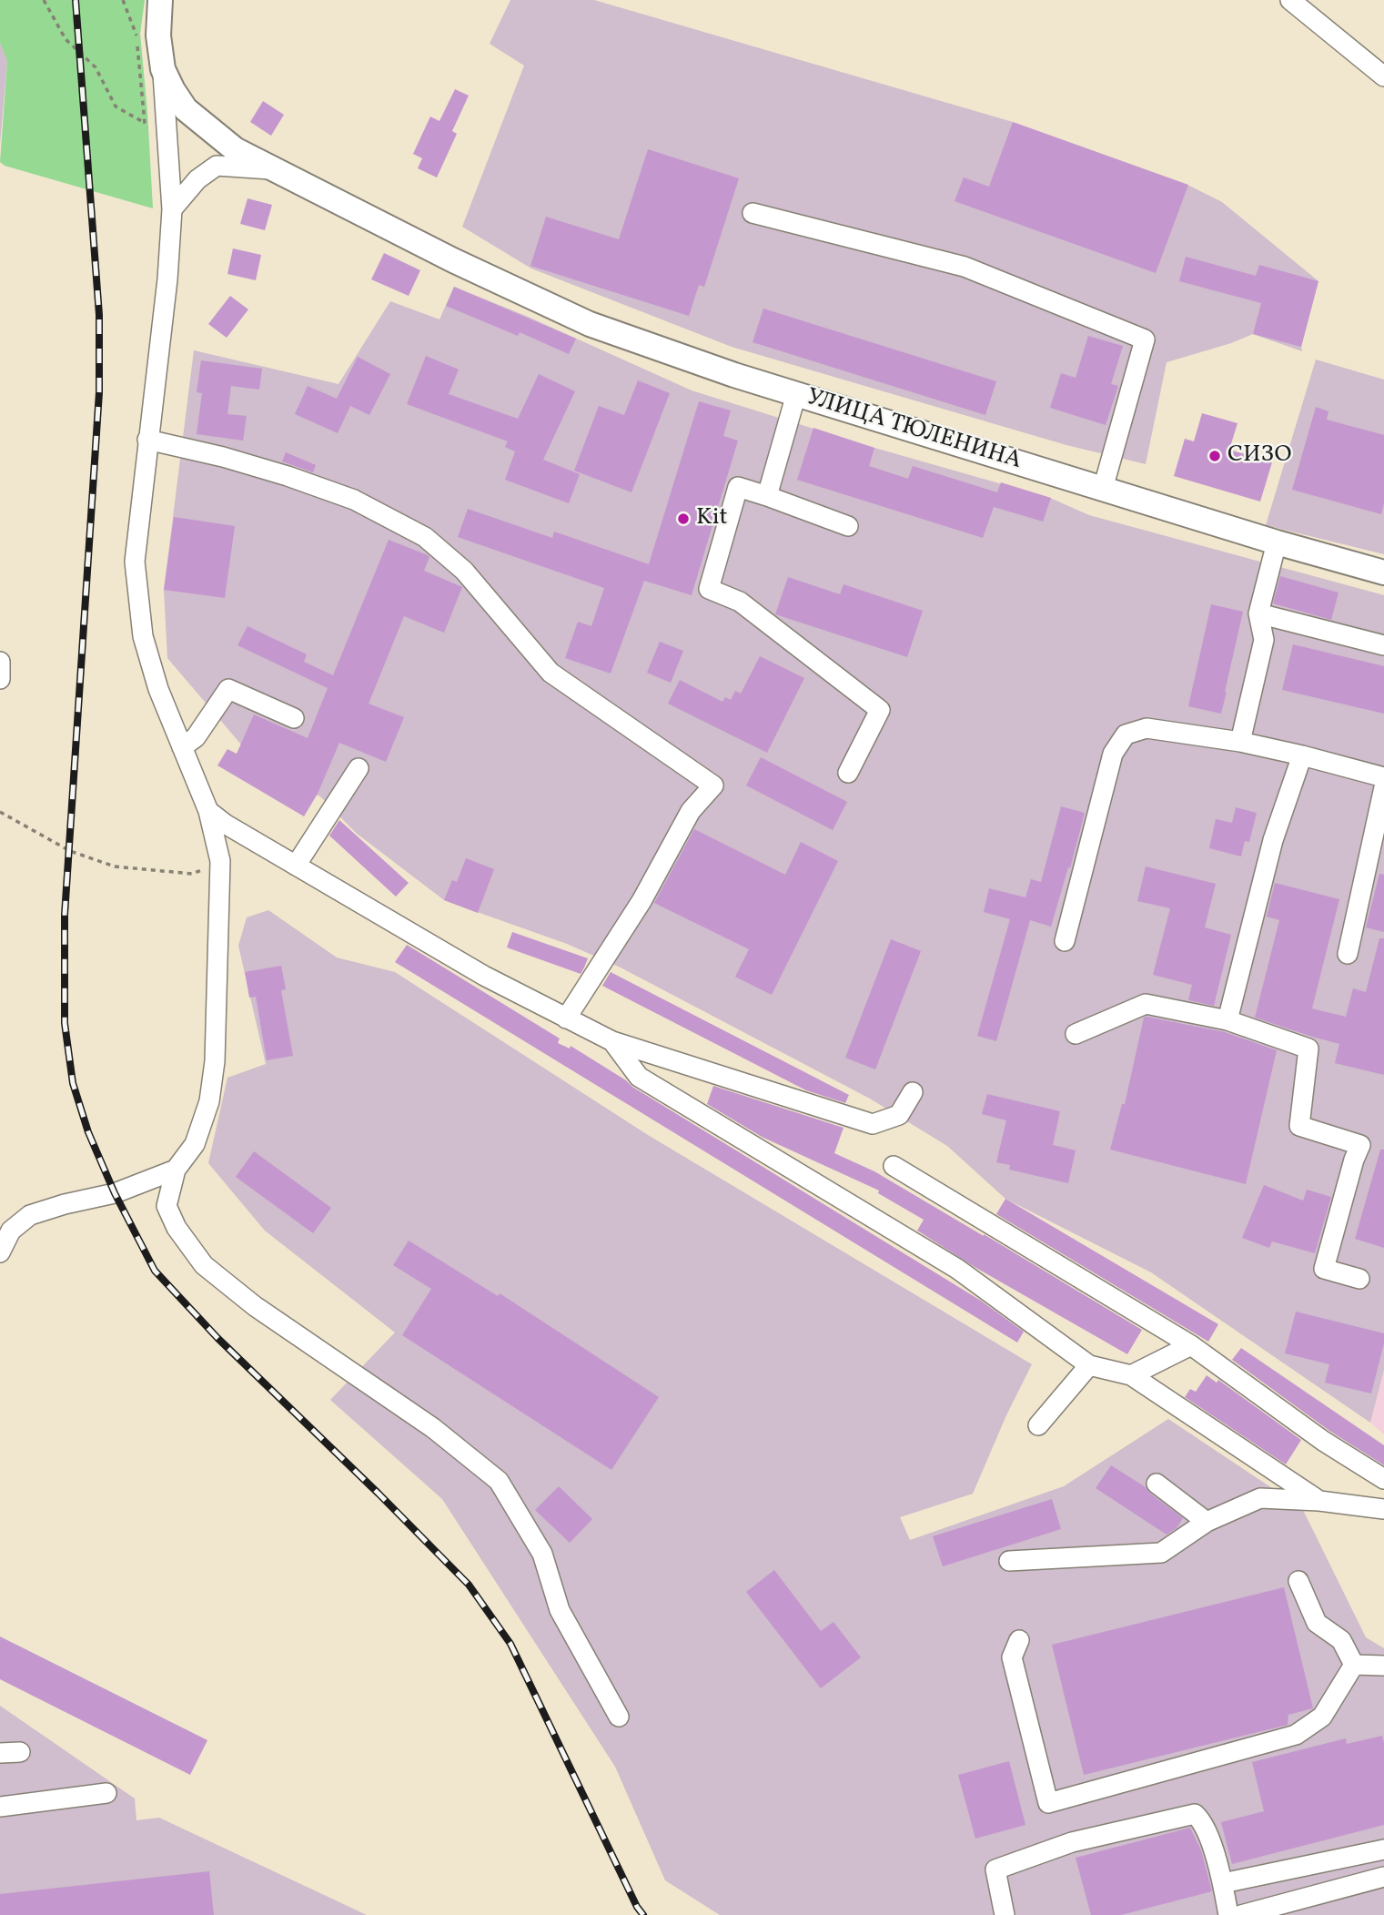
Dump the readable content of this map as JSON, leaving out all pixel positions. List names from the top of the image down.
{
  "streets": {
    "main road": ["УЛИЦА ТЮЛЕНИНА"]
  },
  "places": ["СИЗО", "Kit"]
}
